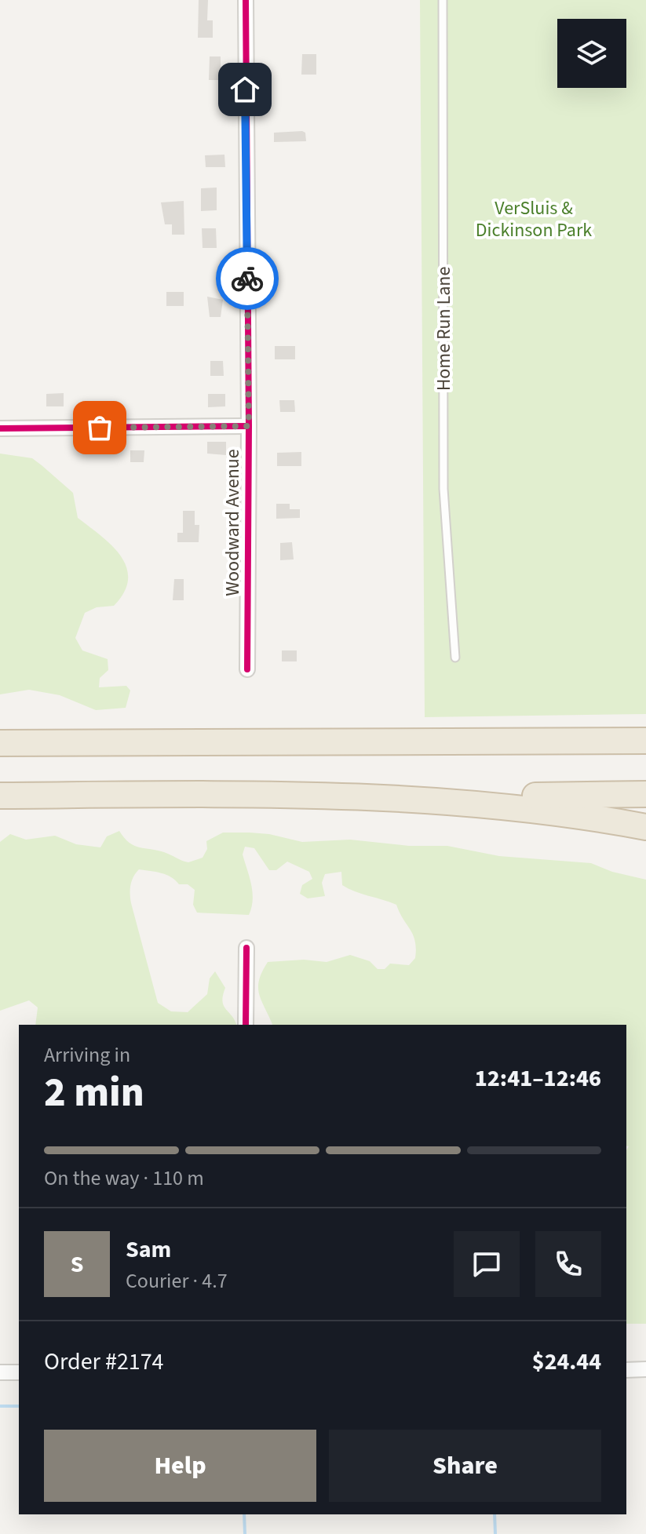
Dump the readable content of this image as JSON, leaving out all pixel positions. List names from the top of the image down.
{
  "streets": {
    "street": ["Woodward Avenue"],
    "lane": ["Home Run Lane"]
  },
  "parks": ["VerSluis & Dickinson Park"],
  "page": {
    "heading": ["2 min", "Arriving in", "12:41–12:46"],
    "panel": [
      "Sam",
      "Courier · 4.7",
      "Order #2174",
      "$24.44"
    ],
    "bar": "On the way · 110 m",
    "round": "S",
    "buttons": ["Help", "Share"]
  }
}
